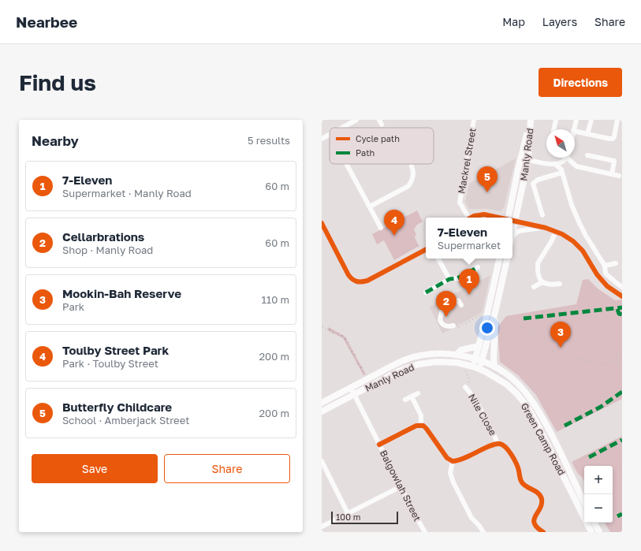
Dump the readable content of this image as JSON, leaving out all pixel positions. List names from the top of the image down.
{
  "streets": {
    "main road": ["Manly Road", "Green Camp Road"],
    "street": ["Mackrel Street", "Nile Close", "Balgowlah Street"]
  },
  "crossings": [
    ["Manly Road", "Green Camp Road"],
    ["Manly Road", "Balgowlah Street"]
  ],
  "legend": ["Cycle path", "Path"],
  "scale_bar": "100 m",
  "north": "top left",
  "page": {
    "header": "Nearbee",
    "nav": ["Map", "Layers", "Share"],
    "buttons": [
      "Directions",
      ["Save", "Share"]
    ],
    "title": "Find us",
    "heading": ["Nearby", "5 results"],
    "list": [
      {
        "mark": "1",
        "name": "7-Eleven",
        "note": "Supermarket · Manly Road",
        "value": "60 m"
      },
      {
        "mark": "2",
        "name": "Cellarbrations",
        "note": "Shop · Manly Road",
        "value": "60 m"
      },
      {
        "mark": "3",
        "name": "Mookin-Bah Reserve",
        "note": "Park",
        "value": "110 m"
      },
      {
        "mark": "4",
        "name": "Toulby Street Park",
        "note": "Park · Toulby Street",
        "value": "200 m"
      },
      {
        "mark": "5",
        "name": "Butterfly Childcare",
        "note": "School · Amberjack Street",
        "value": "200 m"
      }
    ],
    "pins": [
      "5",
      "4",
      "1",
      "2",
      "3"
    ],
    "popup": ["7-Eleven", "Supermarket"],
    "map_buttons": ["+", "−"],
    "scale": "100 m"
  }
}
